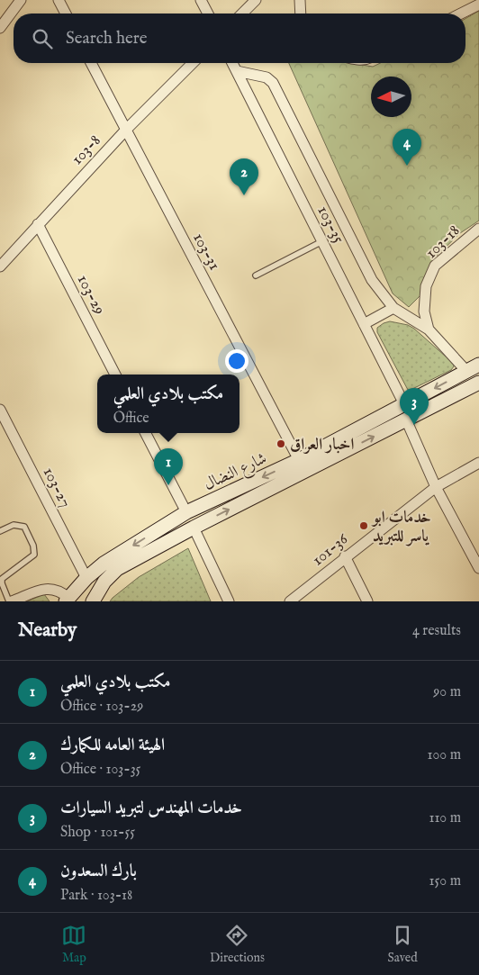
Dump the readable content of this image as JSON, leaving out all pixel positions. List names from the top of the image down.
{
  "streets": {
    "main road": ["شارع النضال"],
    "street": [
      "103-8",
      "103-35",
      "103-18",
      "103-31",
      "103-29",
      "103-27",
      "101-36"
    ]
  },
  "crossings": [
    ["103-8", "103-31"],
    ["103-8", "103-29"],
    ["103-35", "شارع النضال"],
    ["103-18", "شارع النضال"],
    ["103-31", "شارع النضال"],
    ["شارع النضال", "103-27"]
  ],
  "places": ["اخبار العراق", "خدمات ابو ياسر للتبريد"],
  "north": "left",
  "page": {
    "search": "Search here",
    "pins": [
      "4",
      "2",
      "3",
      "1"
    ],
    "popup": ["مكتب بلادي العلمي", "Office"],
    "heading": ["Nearby", "4 results"],
    "list": [
      {
        "mark": "1",
        "name": "مكتب بلادي العلمي",
        "note": "Office · 103-29",
        "value": "90 m"
      },
      {
        "mark": "2",
        "name": "الهيئة العامه للكمارك",
        "note": "Office · 103-35",
        "value": "100 m"
      },
      {
        "mark": "3",
        "name": "خدمات المهندس لتبريد السيارات",
        "note": "Shop · 101-55",
        "value": "110 m"
      },
      {
        "mark": "4",
        "name": "بارك السعدون",
        "note": "Park · 103-18",
        "value": "150 m"
      }
    ],
    "nav": ["Map", "Directions", "Saved"]
  }
}
